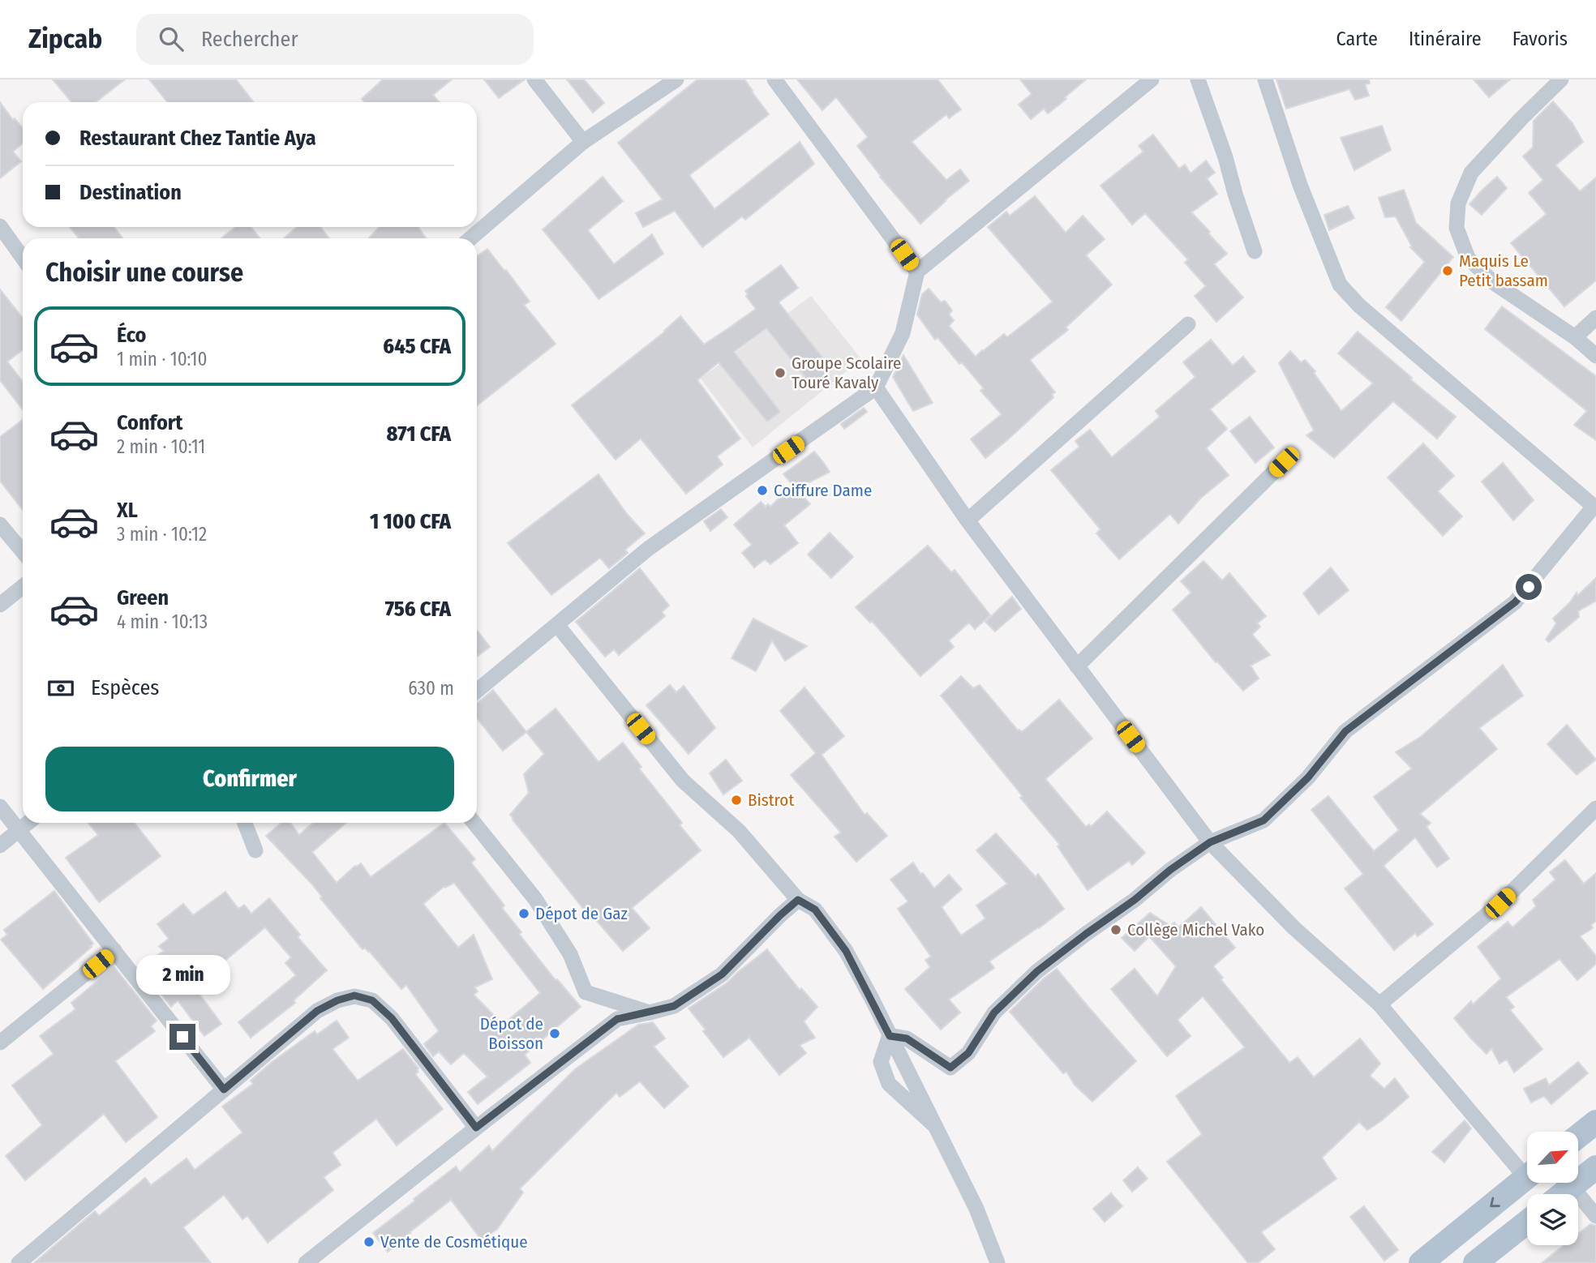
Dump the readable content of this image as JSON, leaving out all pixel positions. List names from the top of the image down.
{
  "places": [
    "Maquis Le Petit bassam",
    "Groupe Scolaire Touré Kavaly",
    "Coiffure Dame",
    "Bistrot",
    "Dépot de Gaz",
    "Collège Michel Vako",
    "Dépot de Boisson",
    "Vente de Cosmétique"
  ],
  "north": "top right",
  "page": {
    "header": "Zipcab",
    "search": "Rechercher",
    "nav": ["Carte", "Itinéraire", "Favoris"],
    "banner": ["Restaurant Chez Tantie Aya", "Destination"],
    "heading": "Choisir une course",
    "list": [
      {
        "name": "Éco",
        "note": "1 min · 10:10",
        "value": "645 CFA"
      },
      {
        "name": "Confort",
        "note": "2 min · 10:11",
        "value": "871 CFA"
      },
      {
        "name": "XL",
        "note": "3 min · 10:12",
        "value": "1 100 CFA"
      },
      {
        "name": "Green",
        "note": "4 min · 10:13",
        "value": "756 CFA"
      }
    ],
    "pay": ["Espèces", "630 m"],
    "buttons": "Confirmer",
    "bubble": "2 min"
  }
}
